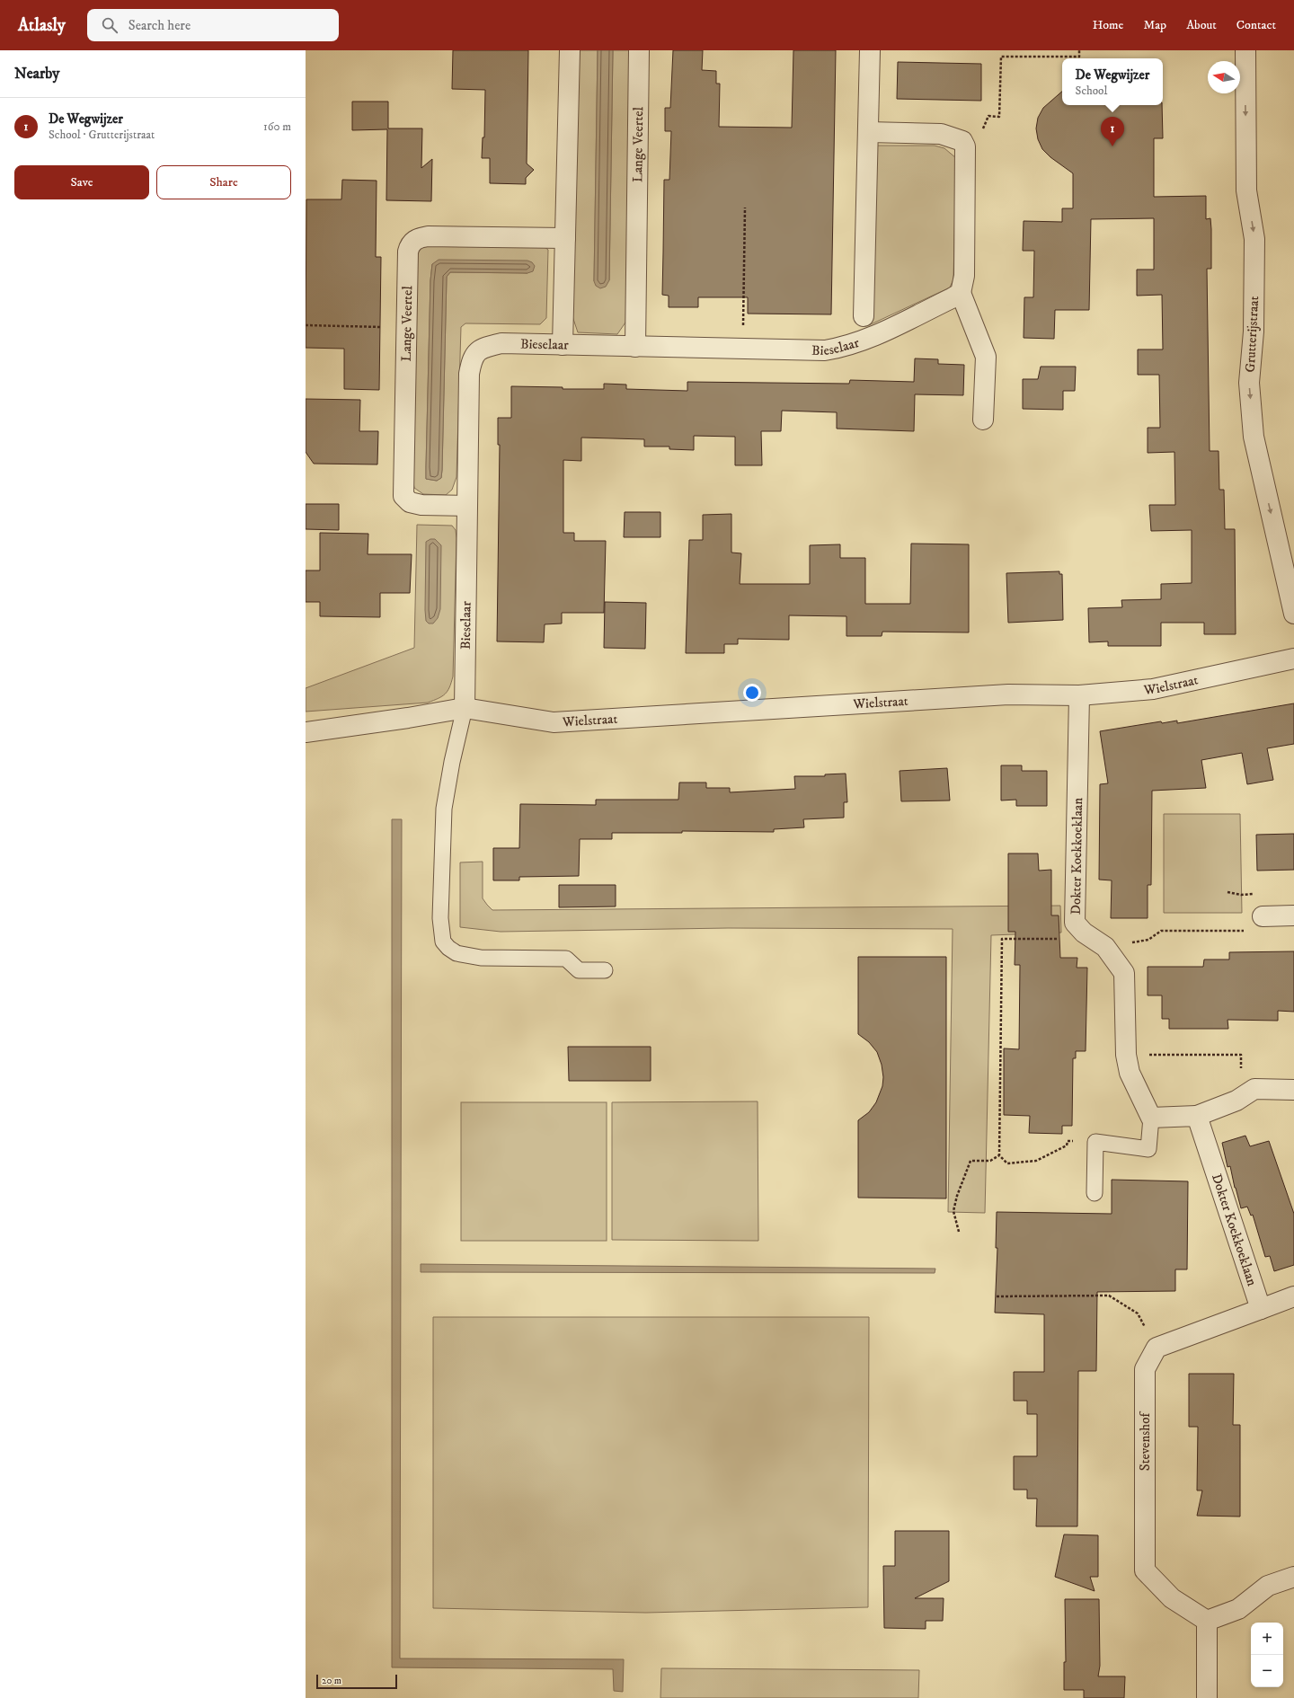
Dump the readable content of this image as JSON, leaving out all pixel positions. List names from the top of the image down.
{
  "streets": {
    "street": [
      "Lange Veertel",
      "Grutterijstraat",
      "Bieselaar",
      "Wielstraat",
      "Dokter Koekkoeklaan",
      "Stevenshof"
    ]
  },
  "crossings": [
    ["Lange Veertel", "Bieselaar"],
    ["Bieselaar", "Wielstraat"],
    ["Wielstraat", "Dokter Koekkoeklaan"]
  ],
  "one_way": ["Grutterijstraat"],
  "scale_bar": "20 m",
  "north": "left",
  "page": {
    "header": "Atlasly",
    "search": "Search here",
    "nav": [
      "Home",
      "Map",
      "About",
      "Contact"
    ],
    "heading": "Nearby",
    "popup": ["De Wegwijzer", "School"],
    "list": [
      {
        "mark": "1",
        "name": "De Wegwijzer",
        "note": "School · Grutterijstraat",
        "value": "160 m"
      }
    ],
    "pins": "1",
    "buttons": ["Save", "Share"],
    "map_buttons": ["+", "−"],
    "scale": "20 m"
  }
}
